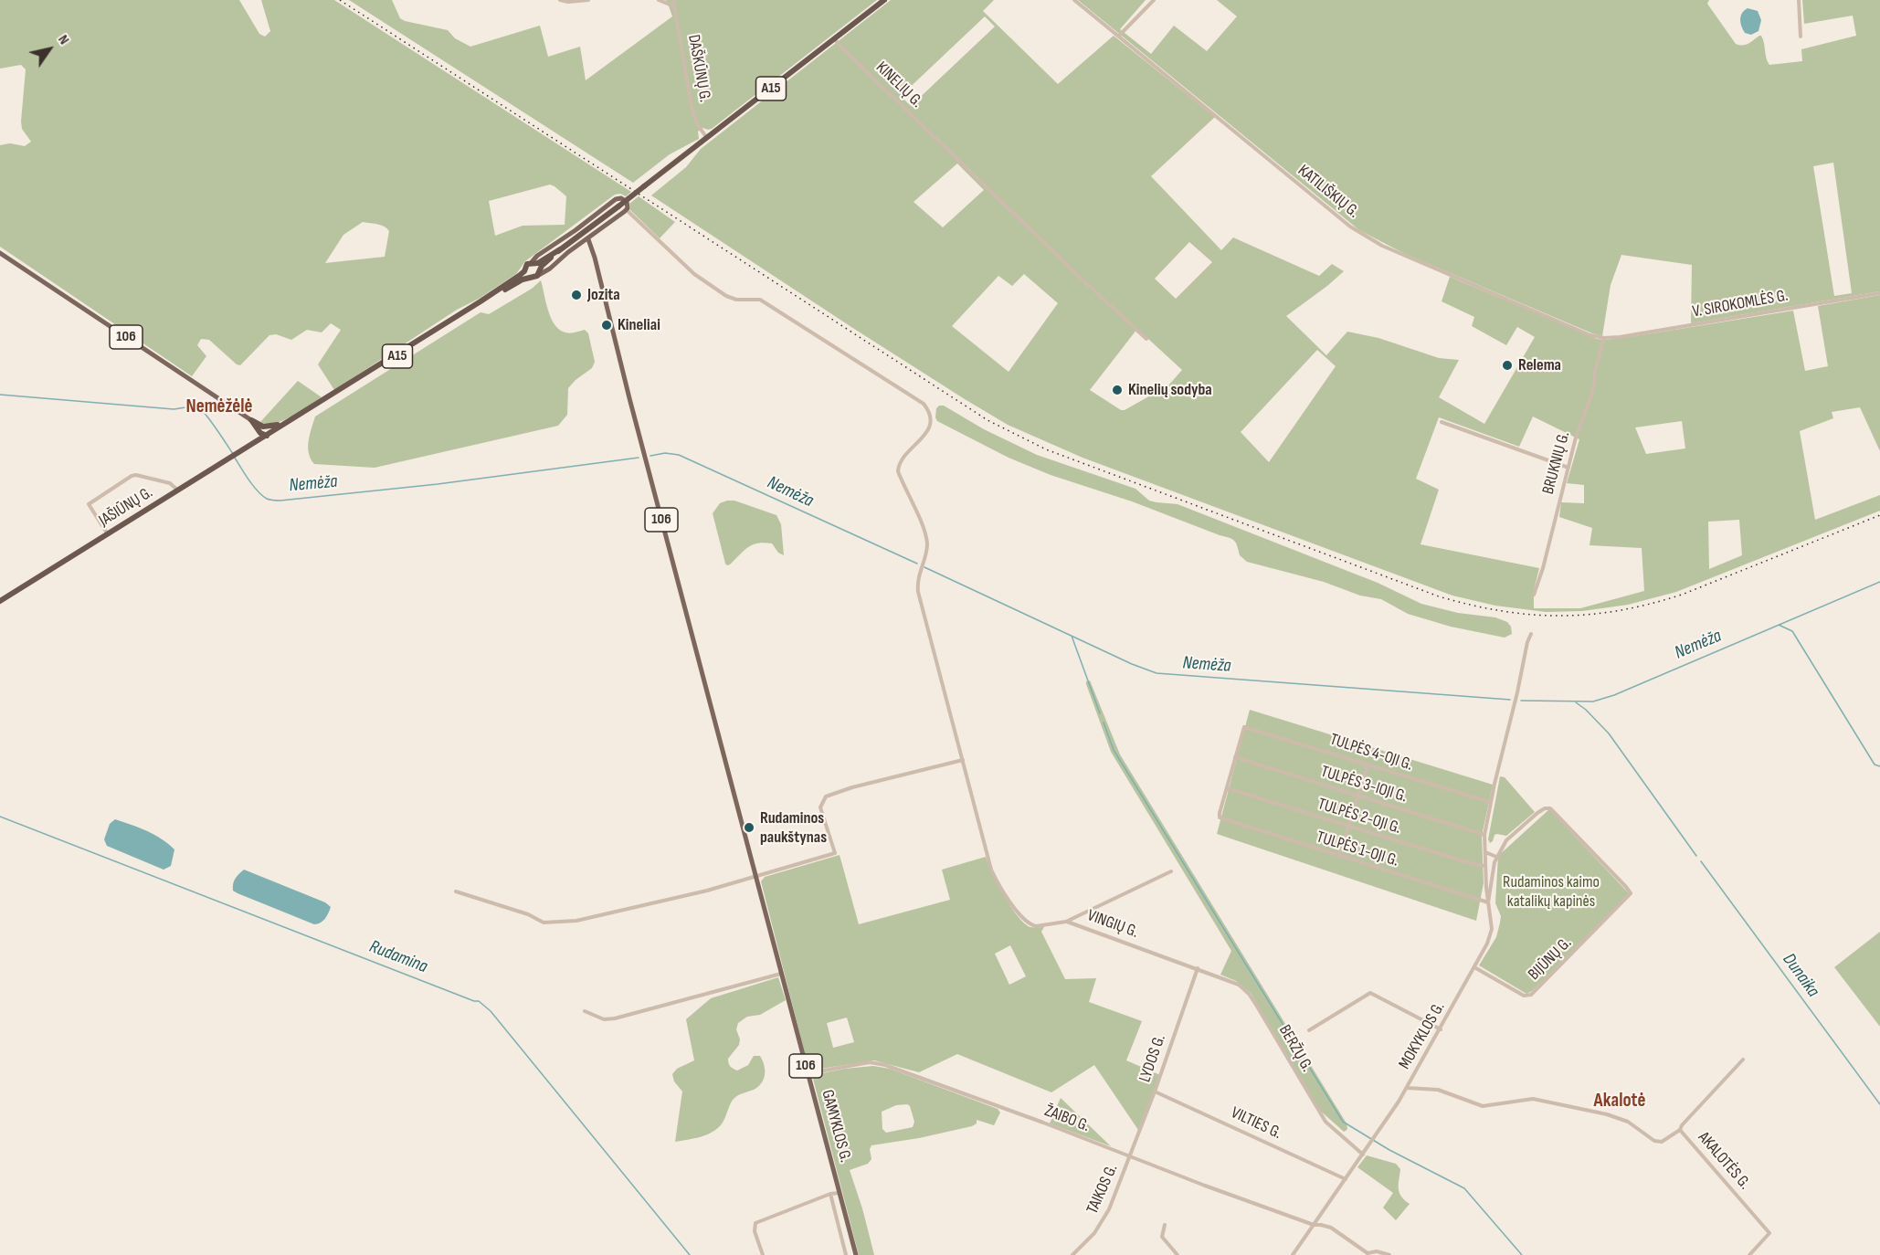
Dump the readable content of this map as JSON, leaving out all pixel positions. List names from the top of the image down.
{
  "streets": {
    "highway": ["A15", "106", "JAŠIŪNŲ G."],
    "main road": ["GAMYKLOS G."],
    "street": [
      "DAŠKŪNŲ G.",
      "KINELIŲ G.",
      "KATILIŠKIŲ G.",
      "V. SIROKOMLĖS G.",
      "BRUKNIŲ G.",
      "TULPĖS 4-OJI G.",
      "TULPĖS 3-IOJI G.",
      "TULPĖS 2-OJI G.",
      "TULPĖS 1-OJI G.",
      "VINGIŲ G.",
      "BIJŪNŲ G.",
      "MOKYKLOS G.",
      "BERŽŲ G.",
      "LYDOS G.",
      "ŽAIBO G.",
      "VILTIES G.",
      "AKALOTĖS G.",
      "TAIKOS G."
    ]
  },
  "crossings": [
    ["DAŠKŪNŲ G.", "A15"],
    ["DAŠKŪNŲ G.", "JAŠIŪNŲ G."],
    ["KINELIŲ G.", "A15"],
    ["A15", "JAŠIŪNŲ G."],
    ["KATILIŠKIŲ G.", "V. SIROKOMLĖS G."],
    ["KATILIŠKIŲ G.", "BRUKNIŲ G."],
    ["V. SIROKOMLĖS G.", "BRUKNIŲ G."],
    ["106", "JAŠIŪNŲ G."],
    ["106", "GAMYKLOS G."],
    ["TULPĖS 4-OJI G.", "TULPĖS 3-IOJI G."],
    ["TULPĖS 4-OJI G.", "MOKYKLOS G."],
    ["TULPĖS 3-IOJI G.", "MOKYKLOS G."],
    ["TULPĖS 2-OJI G.", "TULPĖS 1-OJI G."],
    ["TULPĖS 2-OJI G.", "MOKYKLOS G."],
    ["TULPĖS 1-OJI G.", "MOKYKLOS G."],
    ["VINGIŲ G.", "BERŽŲ G."],
    ["VINGIŲ G.", "LYDOS G."],
    ["BIJŪNŲ G.", "MOKYKLOS G."],
    ["MOKYKLOS G.", "BERŽŲ G."],
    ["MOKYKLOS G.", "ŽAIBO G."],
    ["MOKYKLOS G.", "VILTIES G."],
    ["BERŽŲ G.", "LYDOS G."],
    ["LYDOS G.", "ŽAIBO G."],
    ["LYDOS G.", "VILTIES G."],
    ["LYDOS G.", "TAIKOS G."],
    ["ŽAIBO G.", "GAMYKLOS G."],
    ["ŽAIBO G.", "TAIKOS G."]
  ],
  "districts": ["Nemėžėlė", "Akalotė"],
  "water": ["Nemėža", "Rudamina", "Dunaika"],
  "parks": ["Rudaminos kaimo katalikų kapinės"],
  "places": [
    "Jozita",
    "Kineliai",
    "Relema",
    "Kinelių sodyba",
    "Rudaminos paukštynas"
  ],
  "north": "top right"
}
